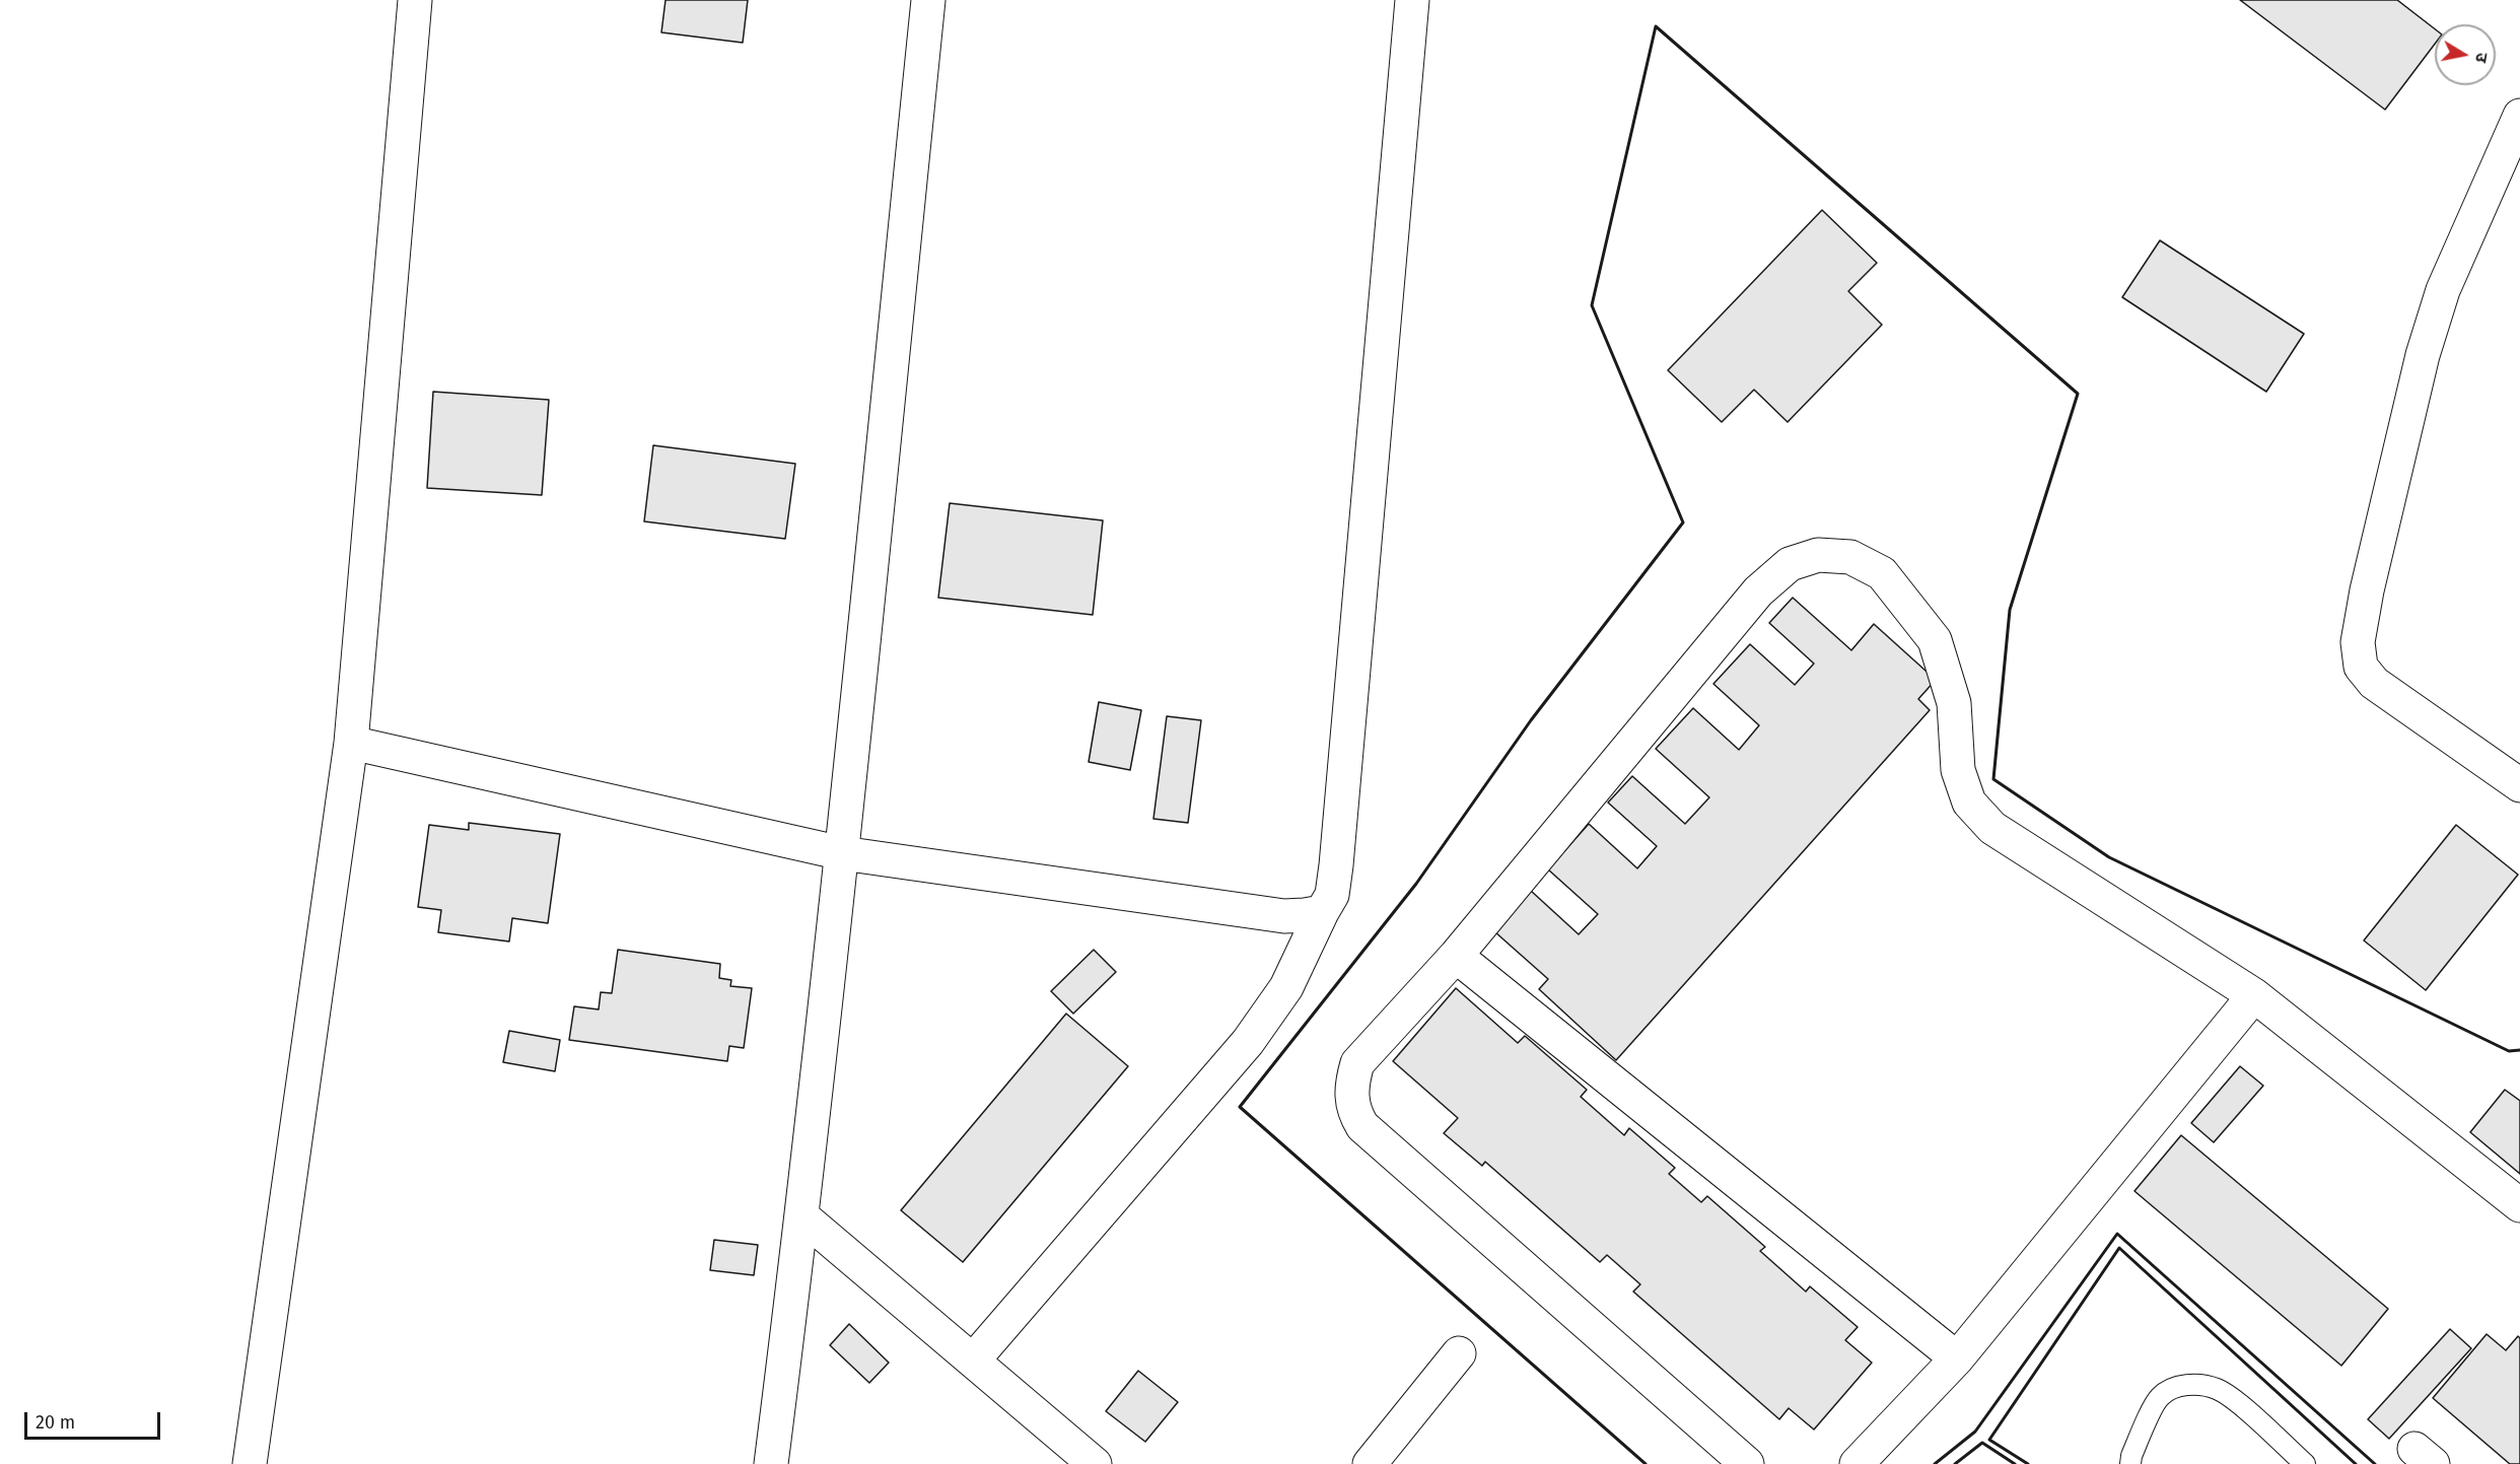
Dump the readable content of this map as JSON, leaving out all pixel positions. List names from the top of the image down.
{
  "scale_bar": "20 m",
  "north": "right"
}
